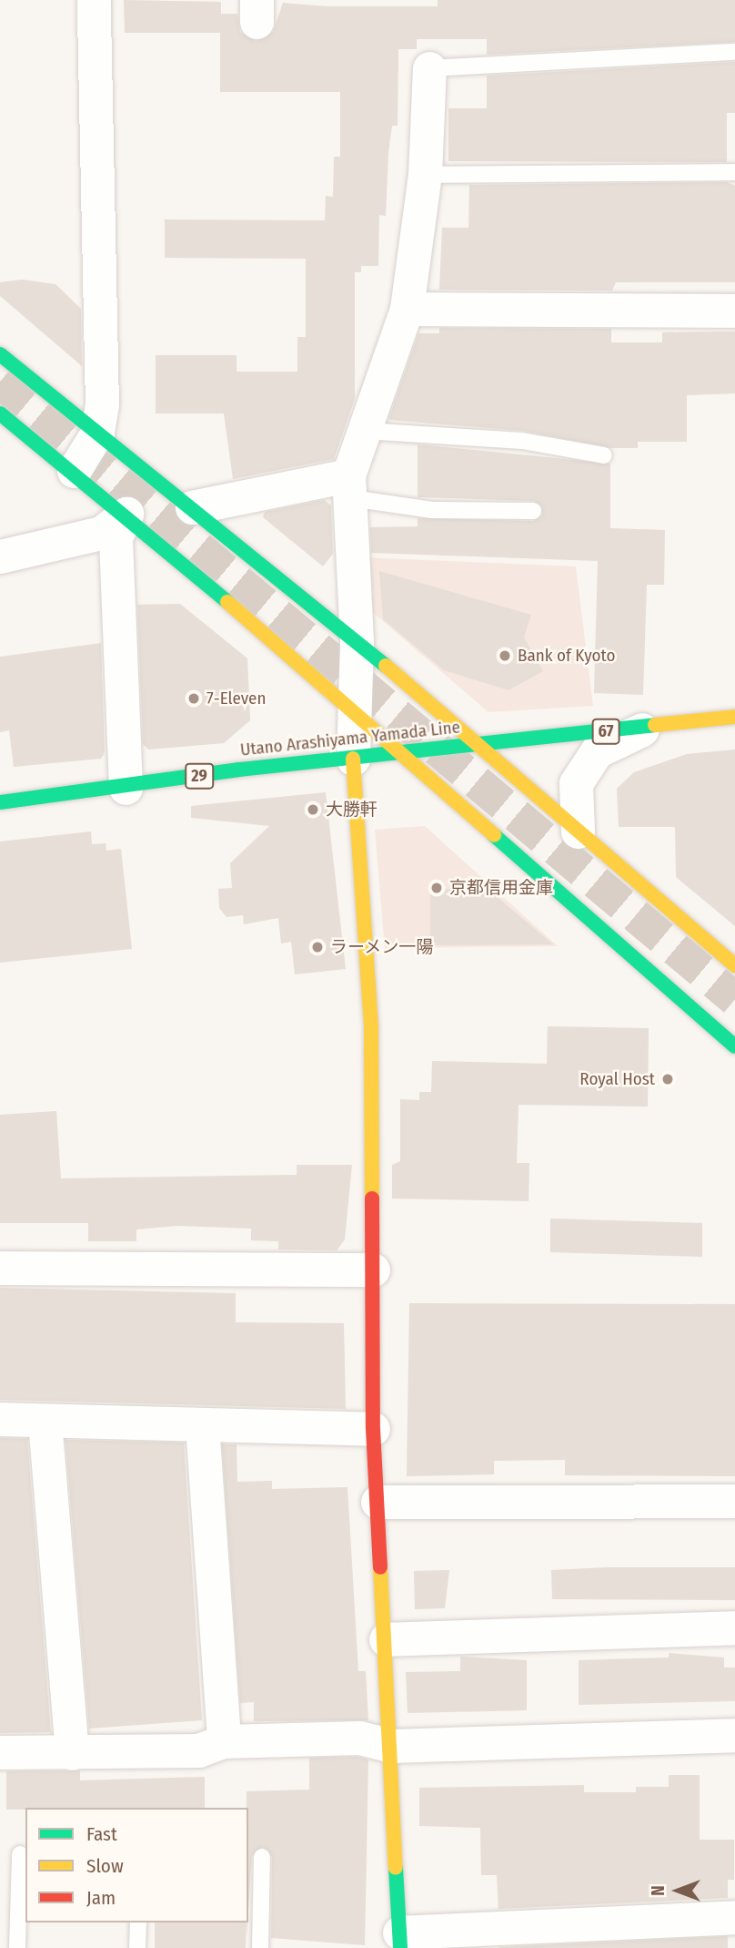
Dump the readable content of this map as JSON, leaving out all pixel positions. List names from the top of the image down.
{
  "streets": {
    "main road": ["67", "Utano Arashiyama Yamada Line", "29"]
  },
  "crossings": [
    ["67", "Utano Arashiyama Yamada Line"]
  ],
  "places": [
    "Bank of Kyoto",
    "7-Eleven",
    "大勝軒",
    "京都信用金庫",
    "ラーメン一陽",
    "Royal Host"
  ],
  "legend": ["Fast", "Slow", "Jam"],
  "north": "left"
}
